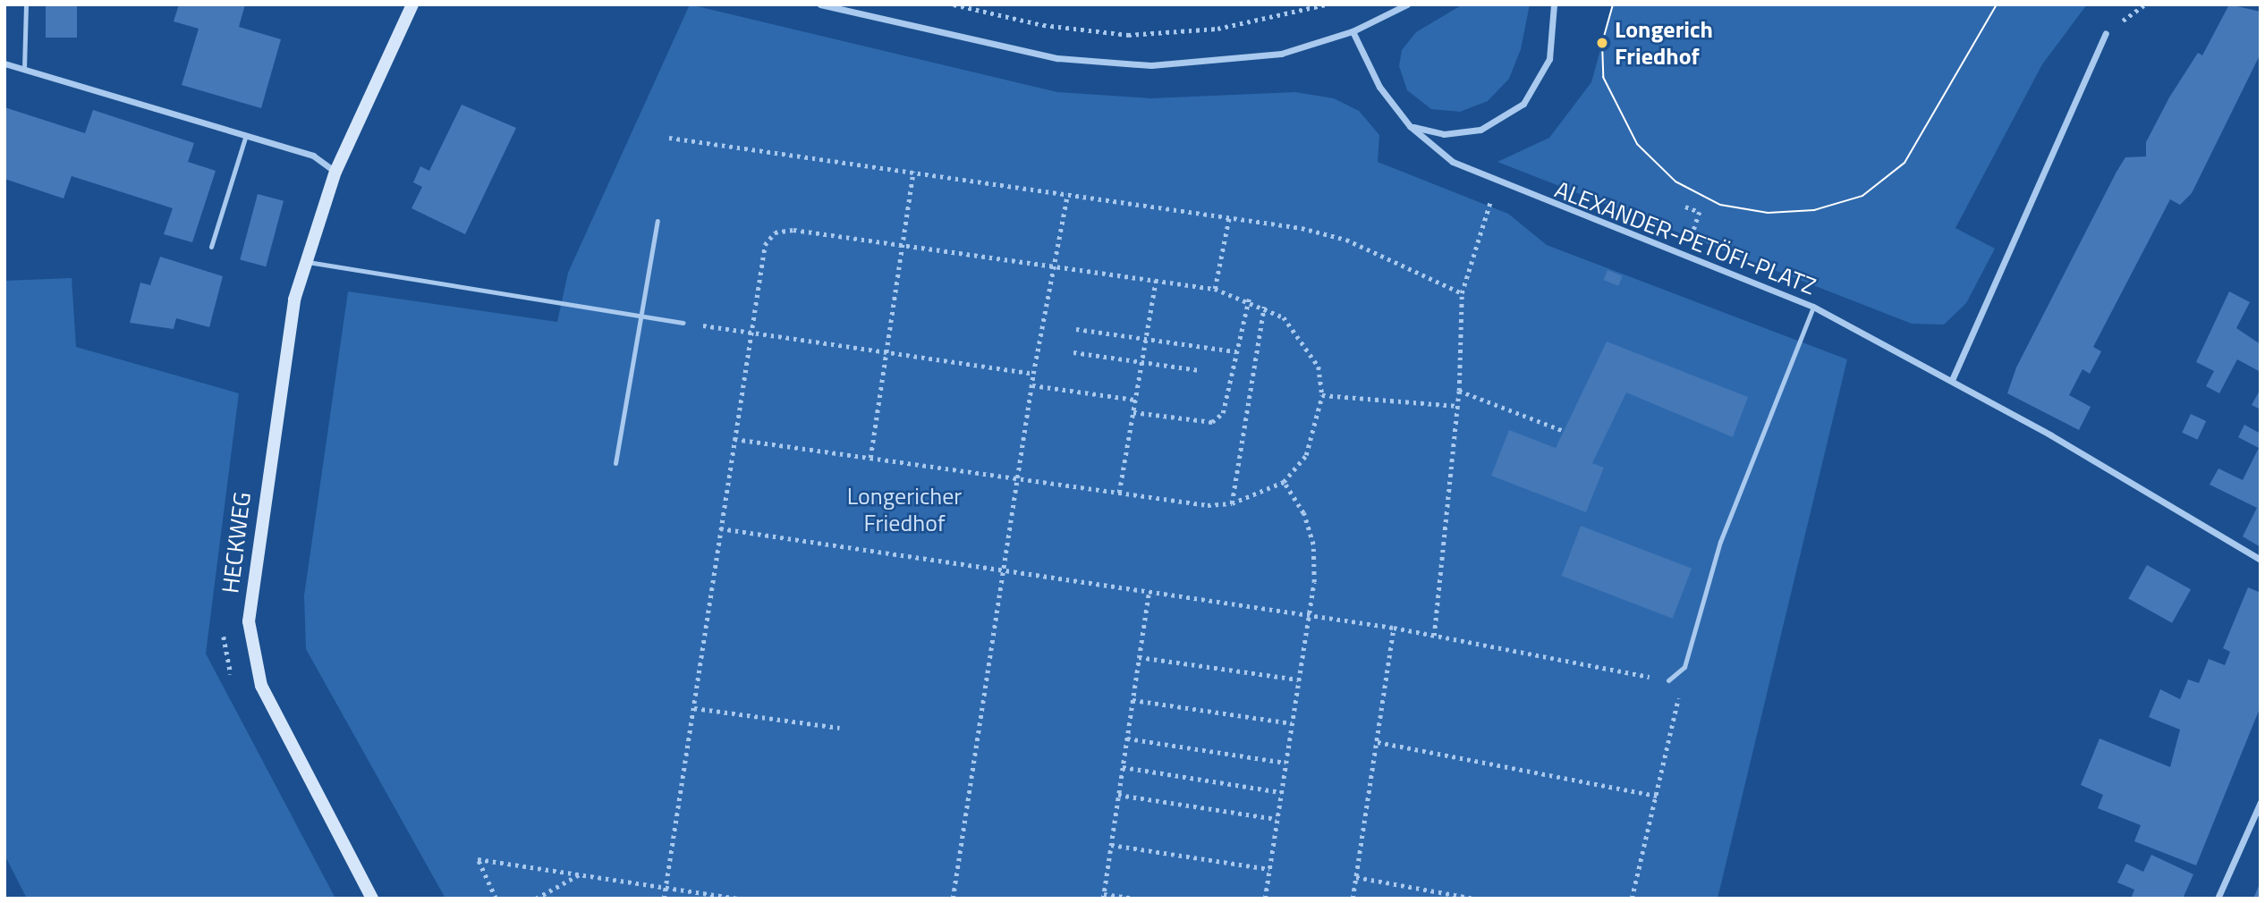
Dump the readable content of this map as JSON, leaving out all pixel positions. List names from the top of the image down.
{
  "streets": {
    "street": ["ALEXANDER-PETÖFI-PLATZ", "HECKWEG"]
  },
  "parks": ["Longericher Friedhof"],
  "places": ["Longerich Friedhof"]
}
